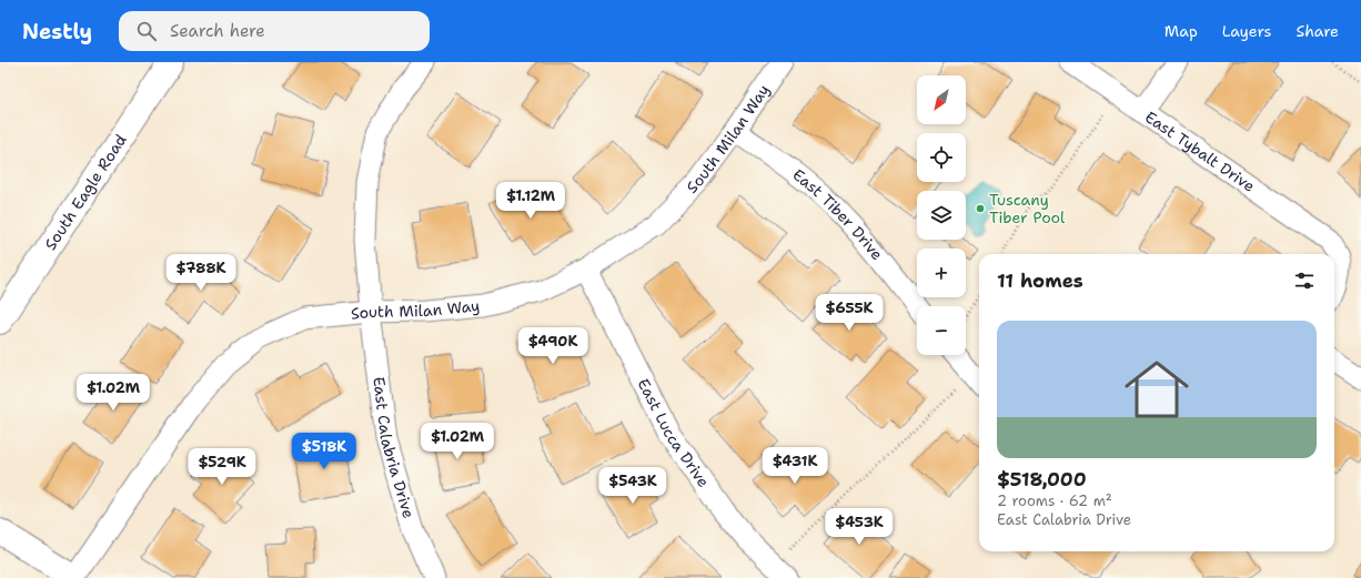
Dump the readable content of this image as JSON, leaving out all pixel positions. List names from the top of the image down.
{
  "streets": {
    "main road": ["South Eagle Road"],
    "street": [
      "South Milan Way",
      "East Tybalt Drive",
      "East Tiber Drive",
      "East Lucca Drive",
      "East Calabria Drive"
    ]
  },
  "crossings": [
    ["South Milan Way", "East Tiber Drive"],
    ["South Milan Way", "East Lucca Drive"],
    ["South Milan Way", "East Calabria Drive"]
  ],
  "places": ["Tuscany Tiber Pool"],
  "north": "bottom left",
  "page": {
    "header": "Nestly",
    "search": "Search here",
    "nav": ["Map", "Layers", "Share"],
    "map_buttons": ["+", "−"],
    "price": [
      "$1.12M",
      "$788K",
      "$655K",
      "$490K",
      "$1.02M",
      "$1.02M",
      "$518K",
      "$431K",
      "$529K",
      "$543K",
      "$453K"
    ],
    "heading": "11 homes",
    "list": [
      {
        "name": "$518,000",
        "note": "2 rooms · 62 m² · East Calabria Drive"
      }
    ]
  }
}
